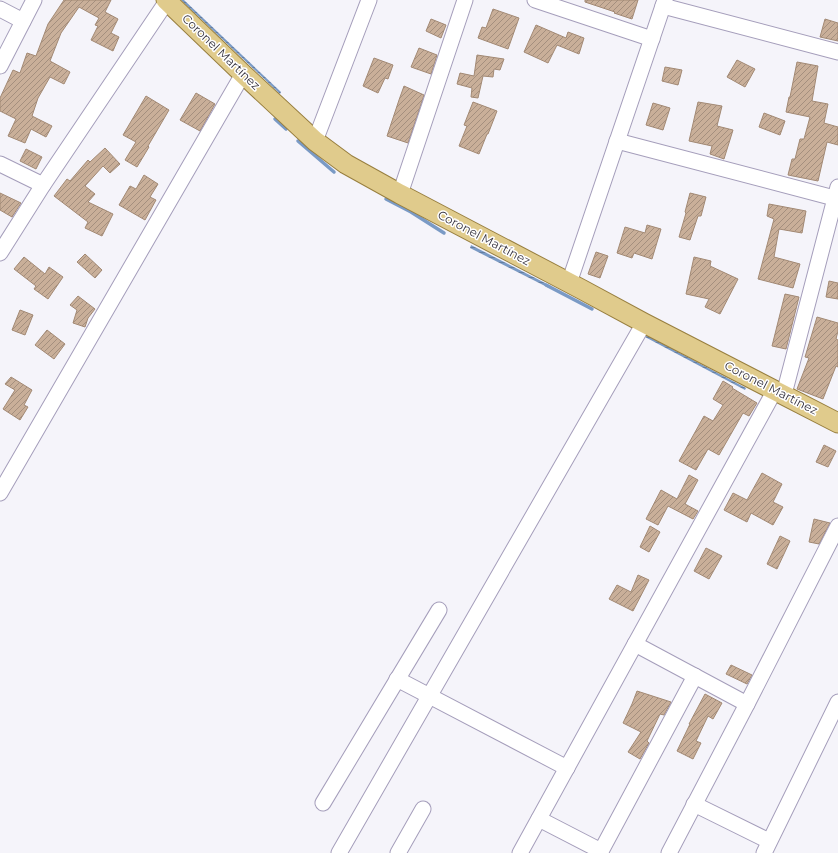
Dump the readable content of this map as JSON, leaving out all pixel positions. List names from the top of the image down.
{
  "streets": {
    "main road": ["Coronel Martínez"]
  }
}
